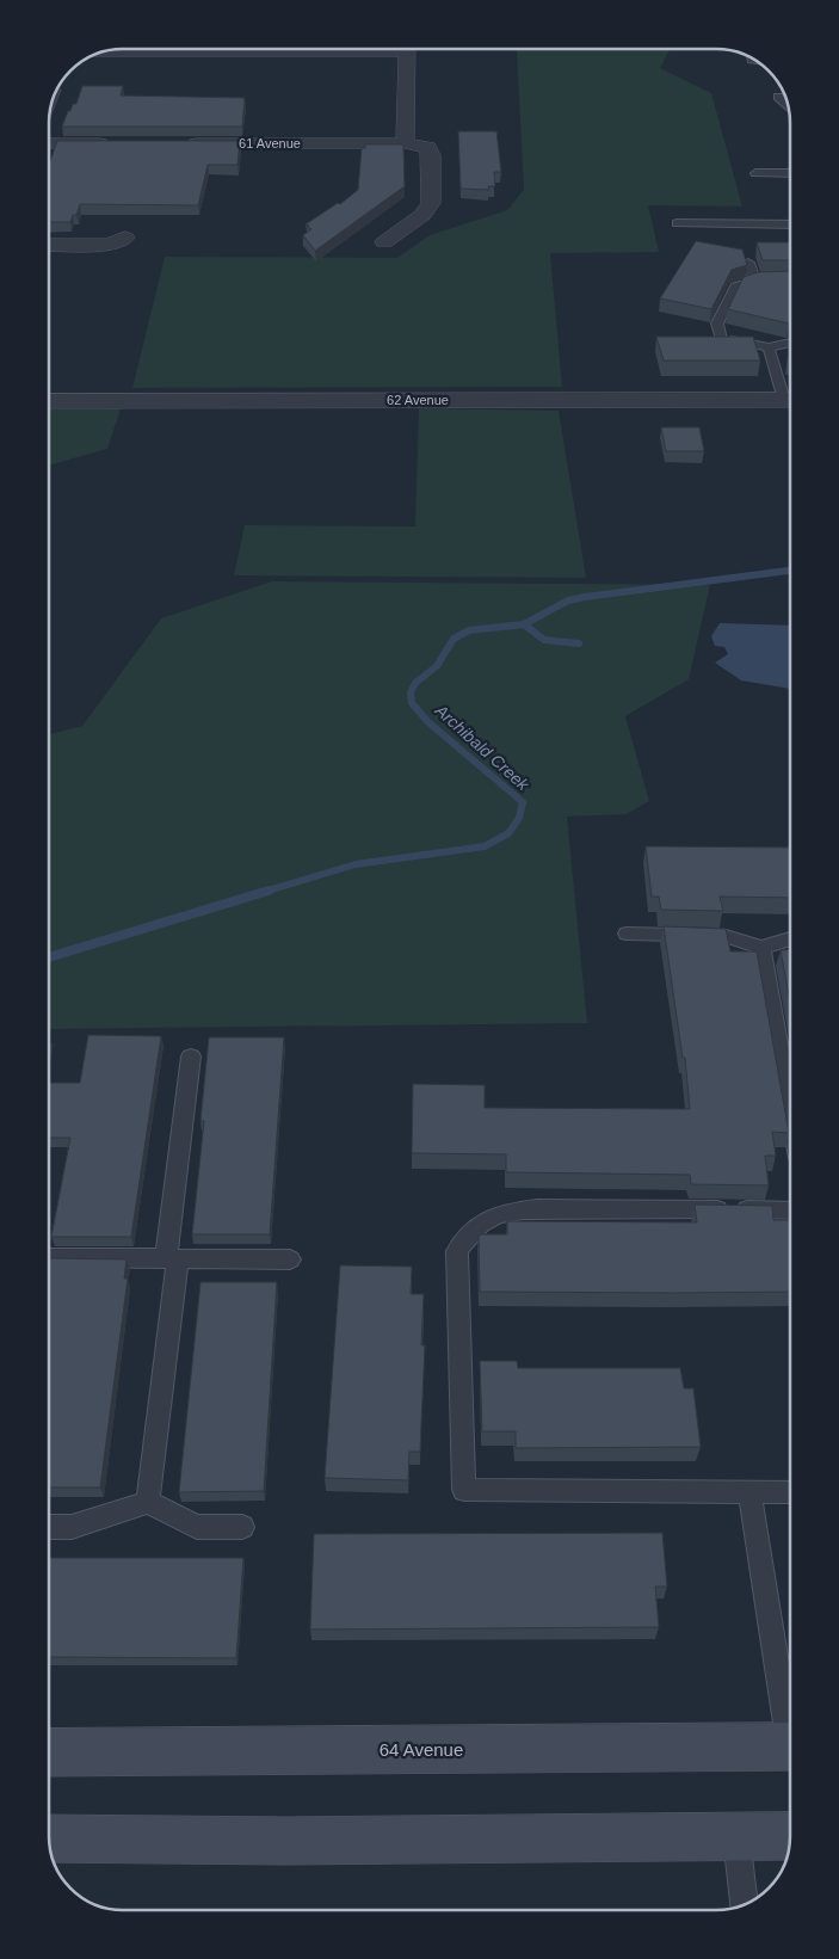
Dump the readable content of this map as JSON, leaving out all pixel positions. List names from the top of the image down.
{
  "streets": {
    "main road": ["64 Avenue"],
    "street": ["61 Avenue", "62 Avenue"]
  },
  "water": ["Archibald Creek"]
}
